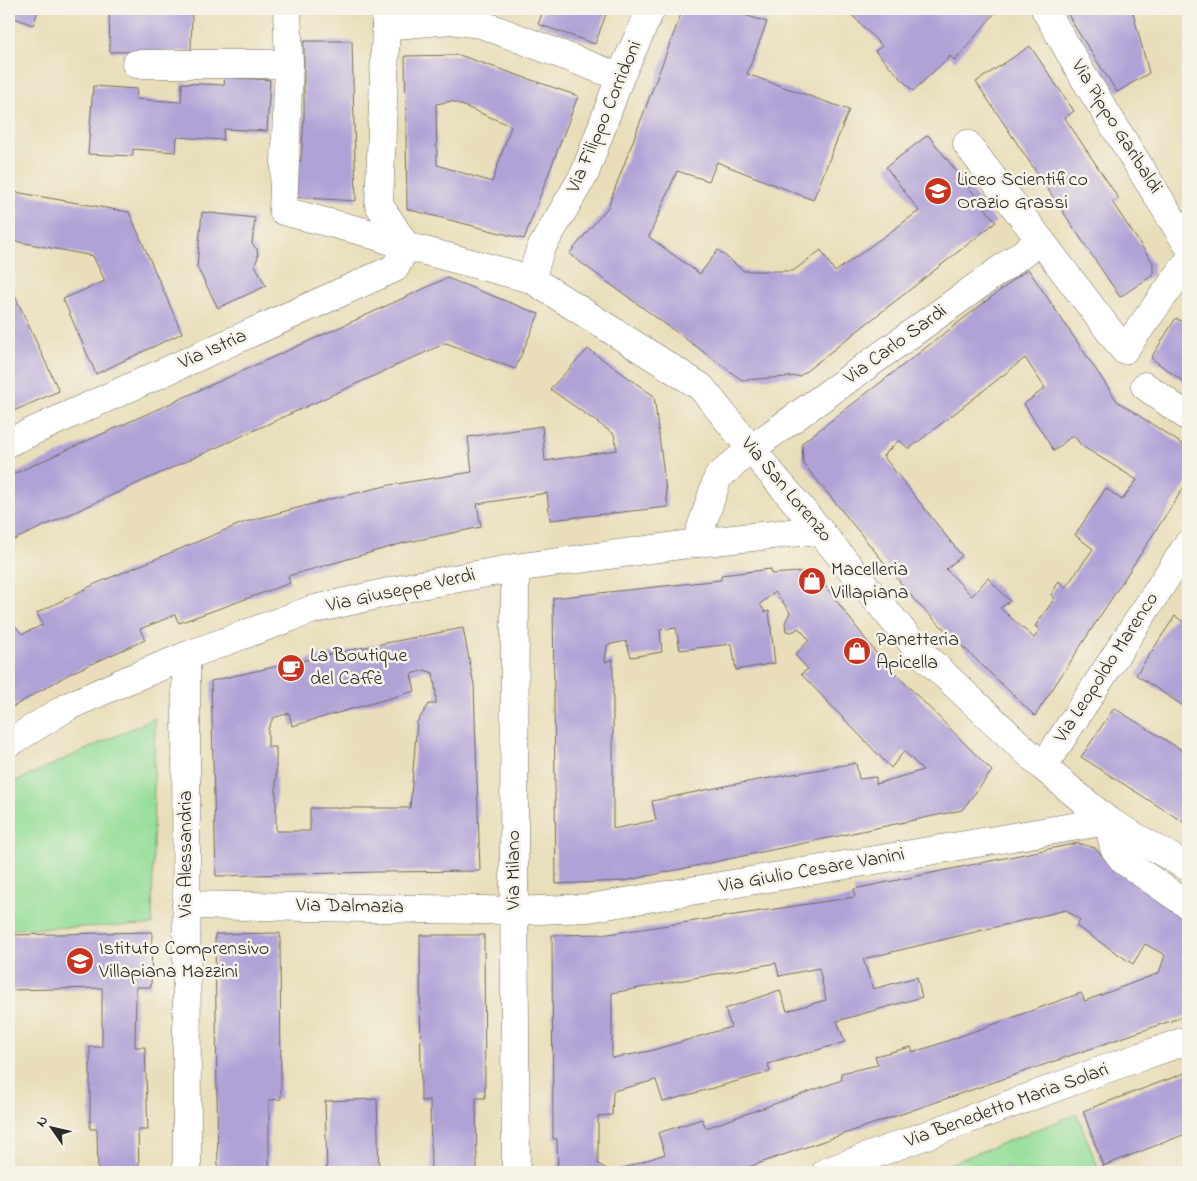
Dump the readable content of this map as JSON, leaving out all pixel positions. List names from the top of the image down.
{
  "streets": {
    "street": [
      "Via Filippo Corridoni",
      "Via Pippo Garibaldi",
      "Via Carlo Sardi",
      "Via Istria",
      "Via San Lorenzo",
      "Via Giuseppe Verdi",
      "Via Leopoldo Marenco",
      "Via Alessandria",
      "Via Milano",
      "Via Giulio Cesare Vanini",
      "Via Dalmazia",
      "Via Benedetto Maria Solari"
    ]
  },
  "crossings": [
    ["Via Filippo Corridoni", "Via San Lorenzo"],
    ["Via Carlo Sardi", "Via San Lorenzo"],
    ["Via Carlo Sardi", "Via Giuseppe Verdi"],
    ["Via Istria", "Via San Lorenzo"],
    ["Via San Lorenzo", "Via Giuseppe Verdi"],
    ["Via San Lorenzo", "Via Leopoldo Marenco"],
    ["Via San Lorenzo", "Via Giulio Cesare Vanini"],
    ["Via Giuseppe Verdi", "Via Alessandria"],
    ["Via Giuseppe Verdi", "Via Milano"],
    ["Via Alessandria", "Via Dalmazia"],
    ["Via Milano", "Via Giulio Cesare Vanini"],
    ["Via Milano", "Via Dalmazia"],
    ["Via Giulio Cesare Vanini", "Via Dalmazia"]
  ],
  "places": {
    "school or university": ["Liceo Scientifico Orazio Grassi", "Istituto Comprensivo Villapiana Mazzini"],
    "shop": ["Macelleria Villapiana", "Panetteria Apicella"],
    "cafe": ["La Boutique del Caffè"]
  },
  "north": "top left"
}
